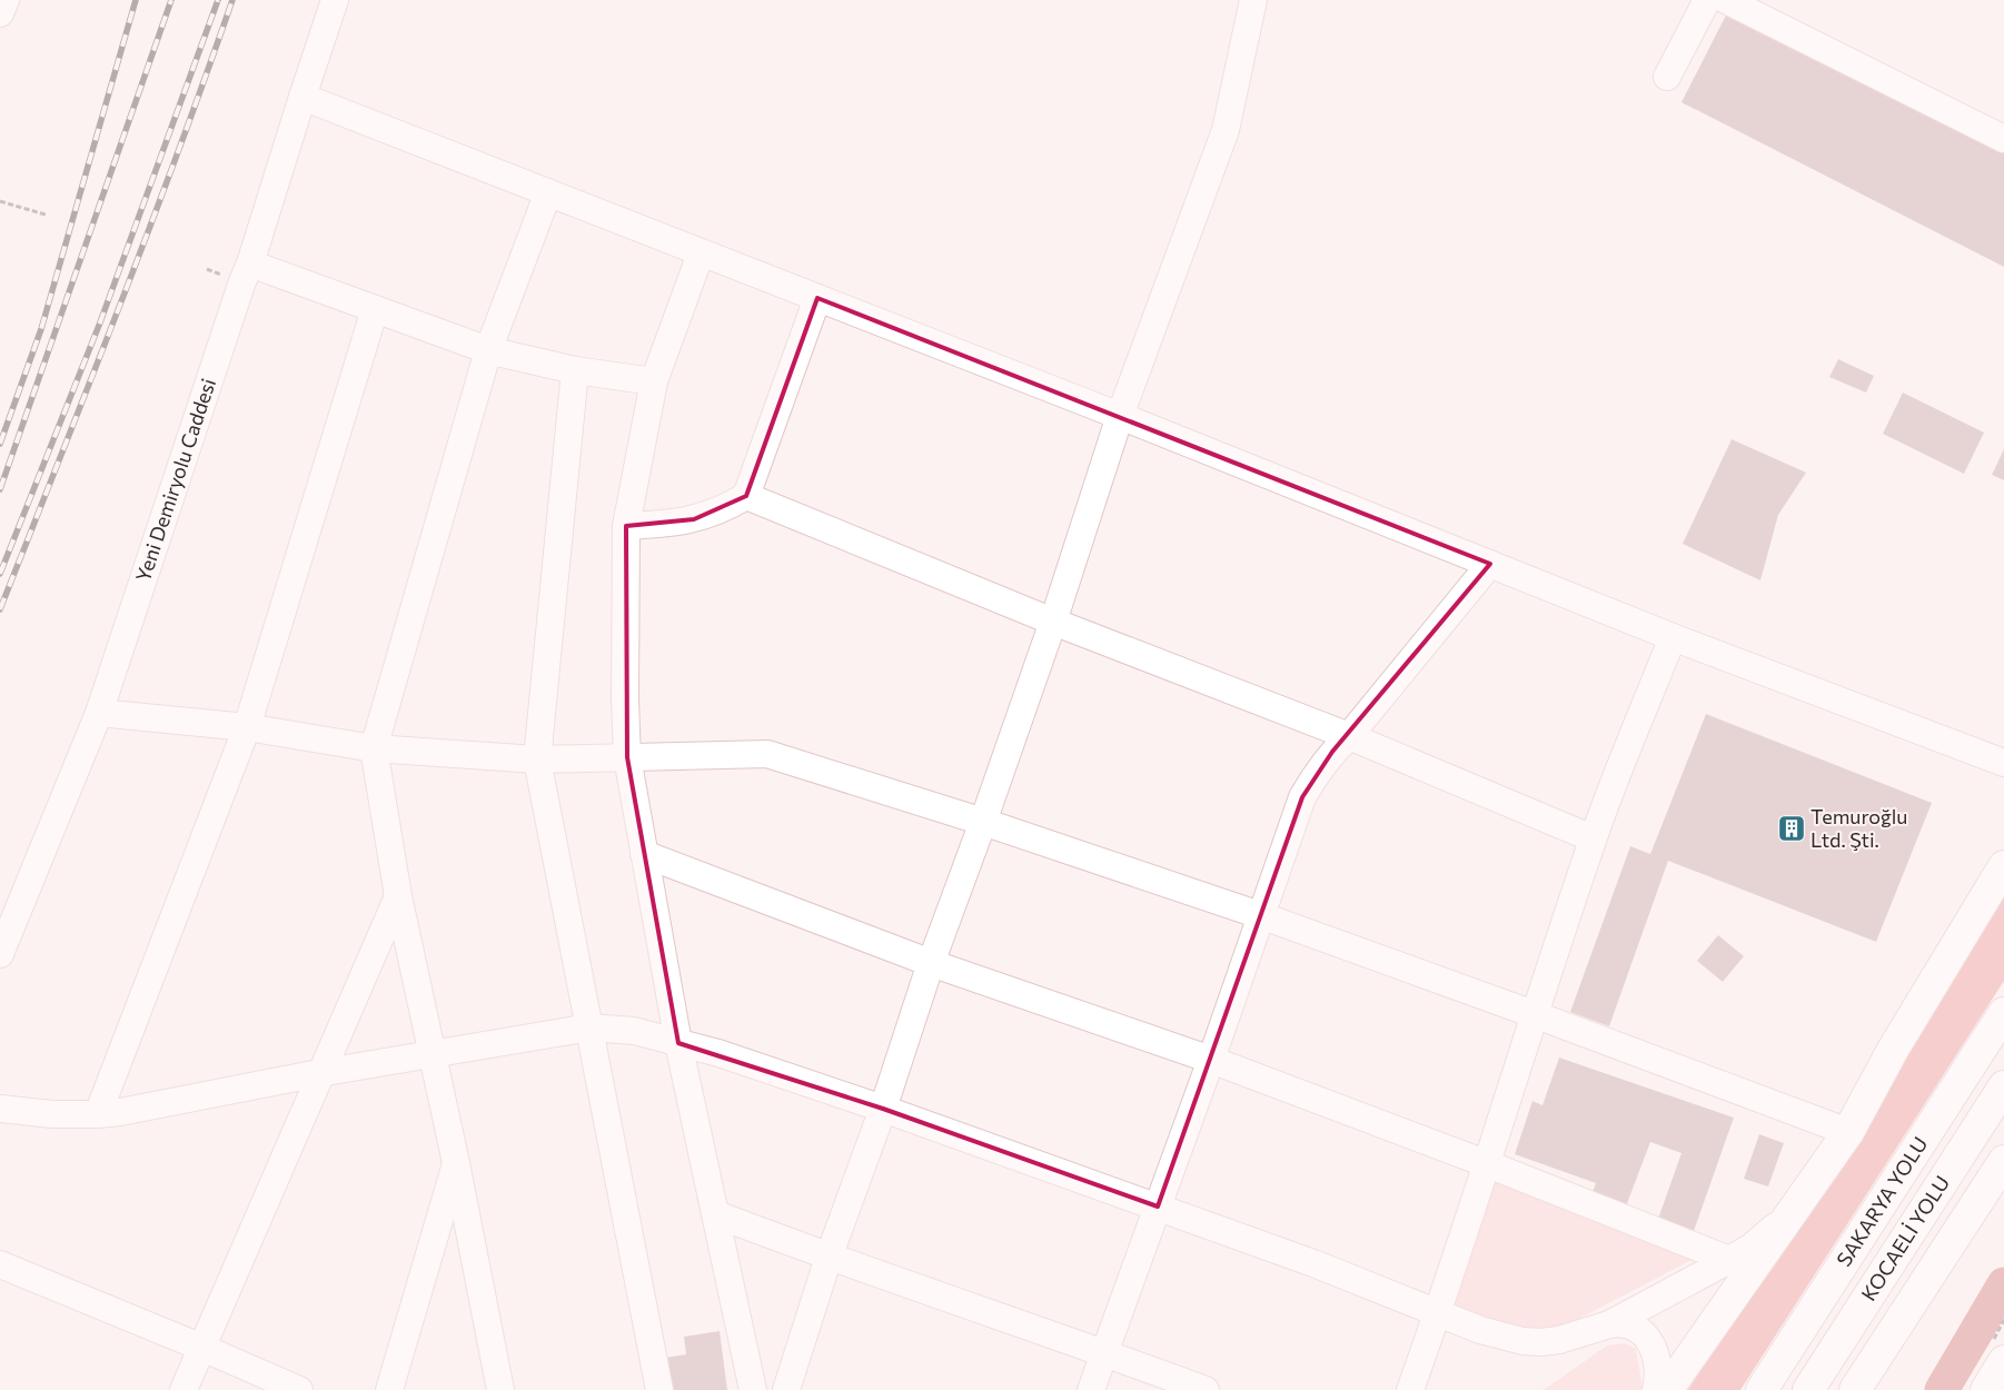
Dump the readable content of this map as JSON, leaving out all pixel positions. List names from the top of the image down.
{
  "streets": {
    "main road": ["SAKARYA YOLU", "KOCAELİ YOLU"],
    "street": ["Yeni Demiryolu Caddesi"]
  },
  "places": {
    "building": ["Temuroğlu Ltd. Şti."]
  }
}
